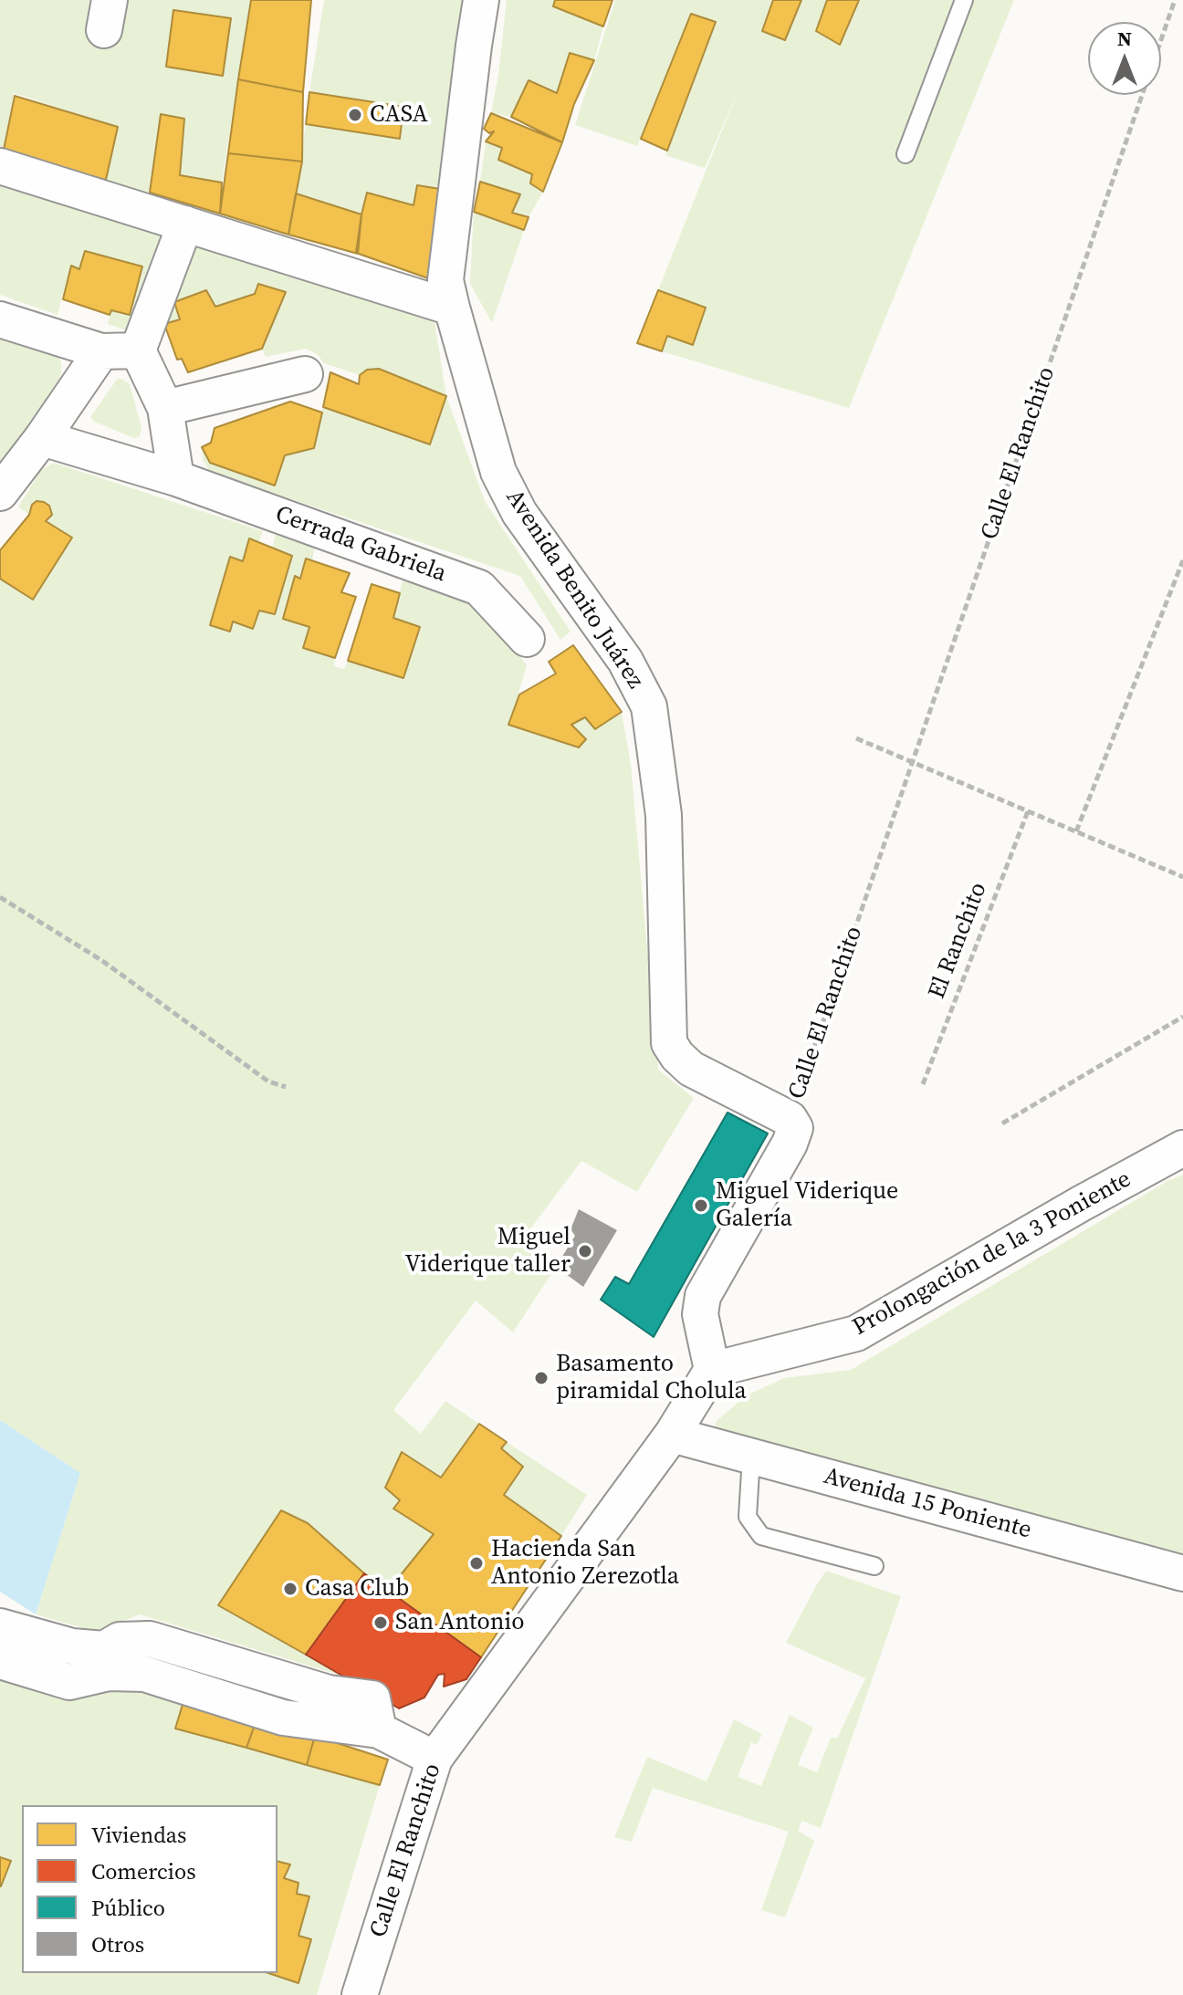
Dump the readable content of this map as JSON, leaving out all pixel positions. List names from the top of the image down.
{
  "streets": {
    "street": [
      "Calle El Ranchito",
      "Cerrada Gabriela",
      "Avenida Benito Juárez",
      "Prolongación de la 3 Poniente",
      "Avenida 15 Poniente"
    ],
    "path": ["El Ranchito"]
  },
  "crossings": [
    ["Calle El Ranchito", "Avenida Benito Juárez"],
    ["Calle El Ranchito", "Prolongación de la 3 Poniente"],
    ["Calle El Ranchito", "Avenida 15 Poniente"]
  ],
  "places": [
    "CASA",
    "Miguel Viderique Galería",
    "Miguel Viderique taller",
    "Basamento piramidal Cholula",
    "Hacienda San Antonio Zerezotla",
    "Casa Club",
    "San Antonio"
  ],
  "legend": [
    "Viviendas",
    "Comercios",
    "Público",
    "Otros"
  ],
  "north": "top"
}
